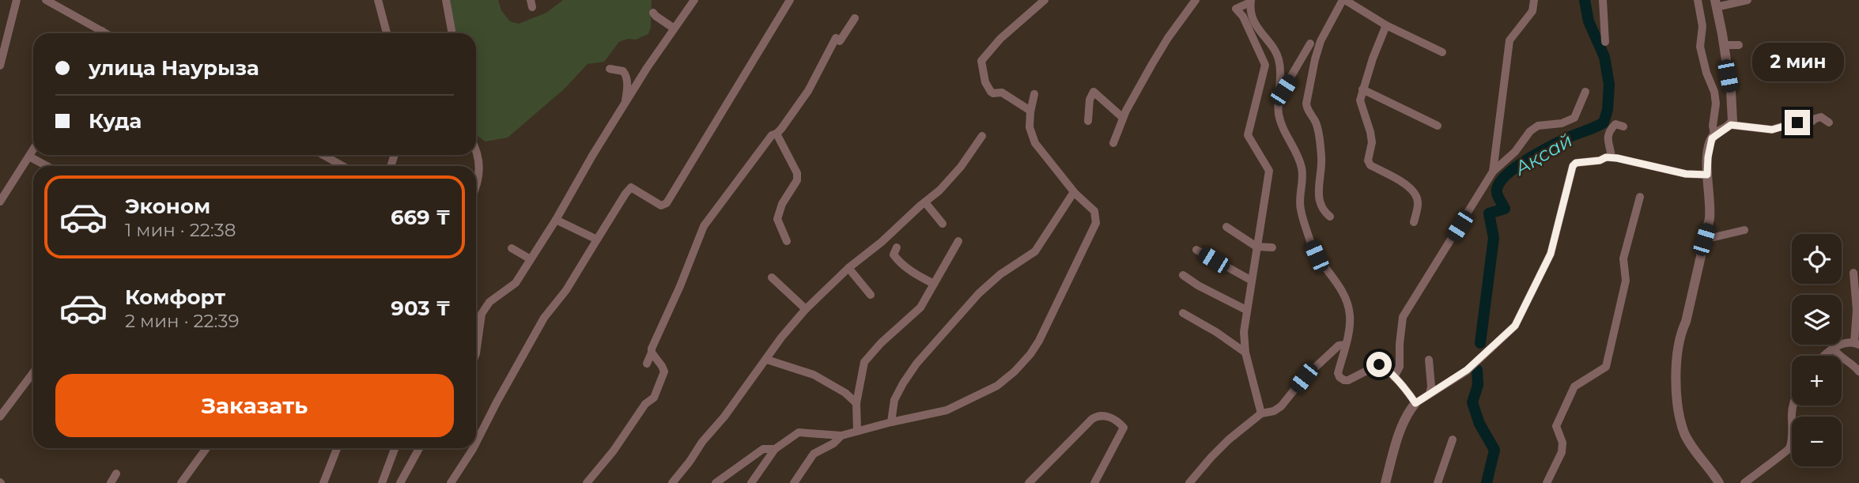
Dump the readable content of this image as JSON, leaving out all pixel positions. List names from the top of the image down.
{
  "water": ["Ақсай"],
  "page": {
    "banner": ["улица Наурыза", "Куда"],
    "bubble": "2 мин",
    "list": [
      {
        "name": "Эконом",
        "note": "1 мин · 22:38",
        "value": "669 ₸"
      },
      {
        "name": "Комфорт",
        "note": "2 мин · 22:39",
        "value": "903 ₸"
      }
    ],
    "map_buttons": ["+", "−"],
    "buttons": "Заказать"
  }
}
